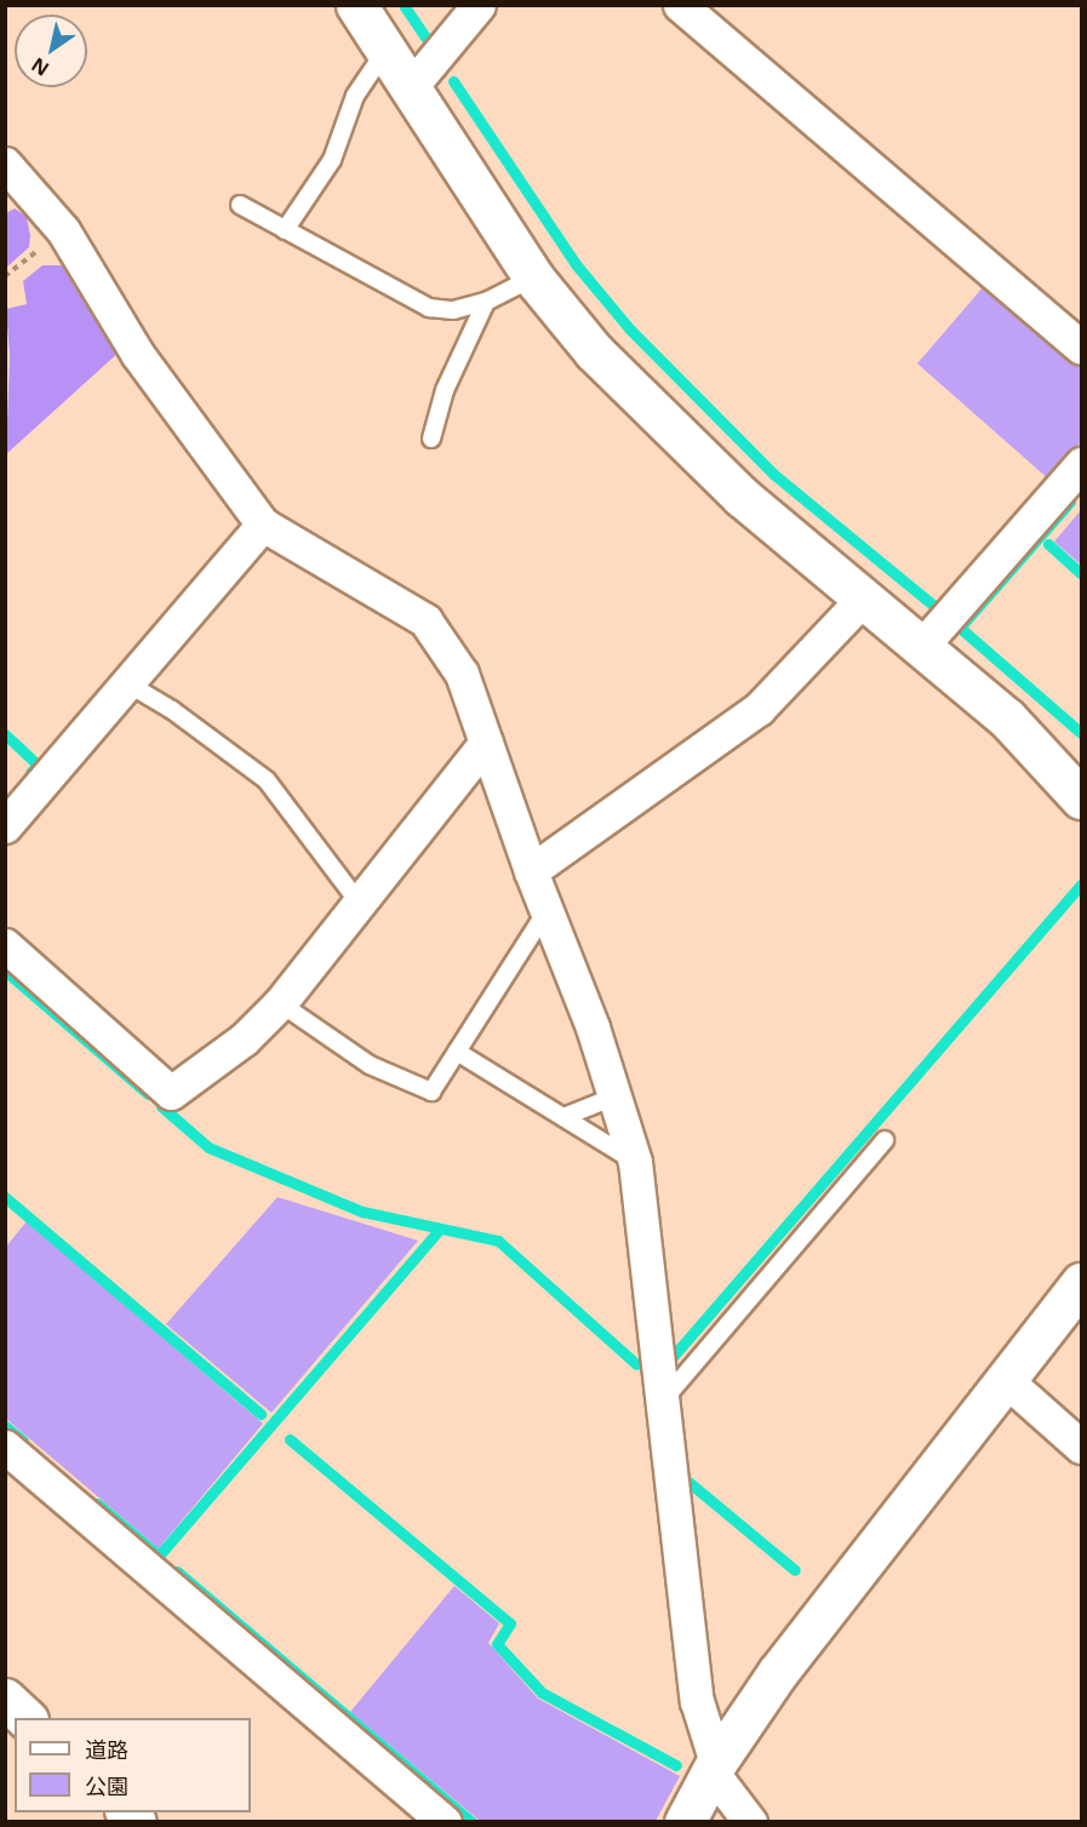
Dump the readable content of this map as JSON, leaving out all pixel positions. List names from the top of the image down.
{
  "legend": ["道路", "公園"],
  "north": "bottom left"
}
